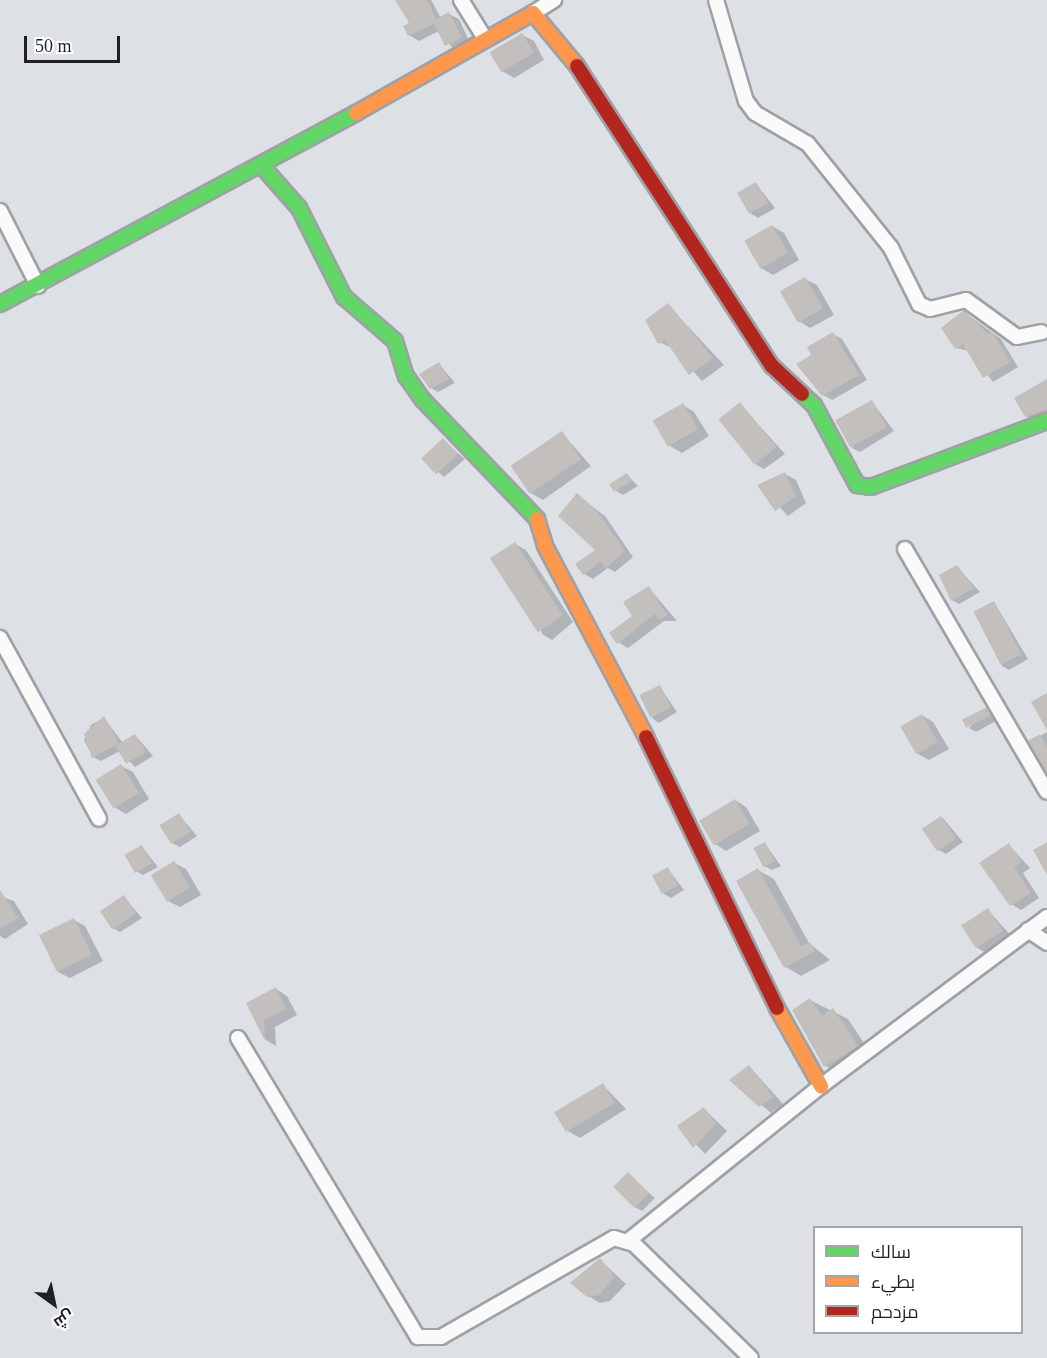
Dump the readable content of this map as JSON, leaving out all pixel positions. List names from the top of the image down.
{
  "legend": ["سالك", "بطيء", "مزدحم"],
  "scale_bar": "50 m",
  "north": "bottom right"
}
